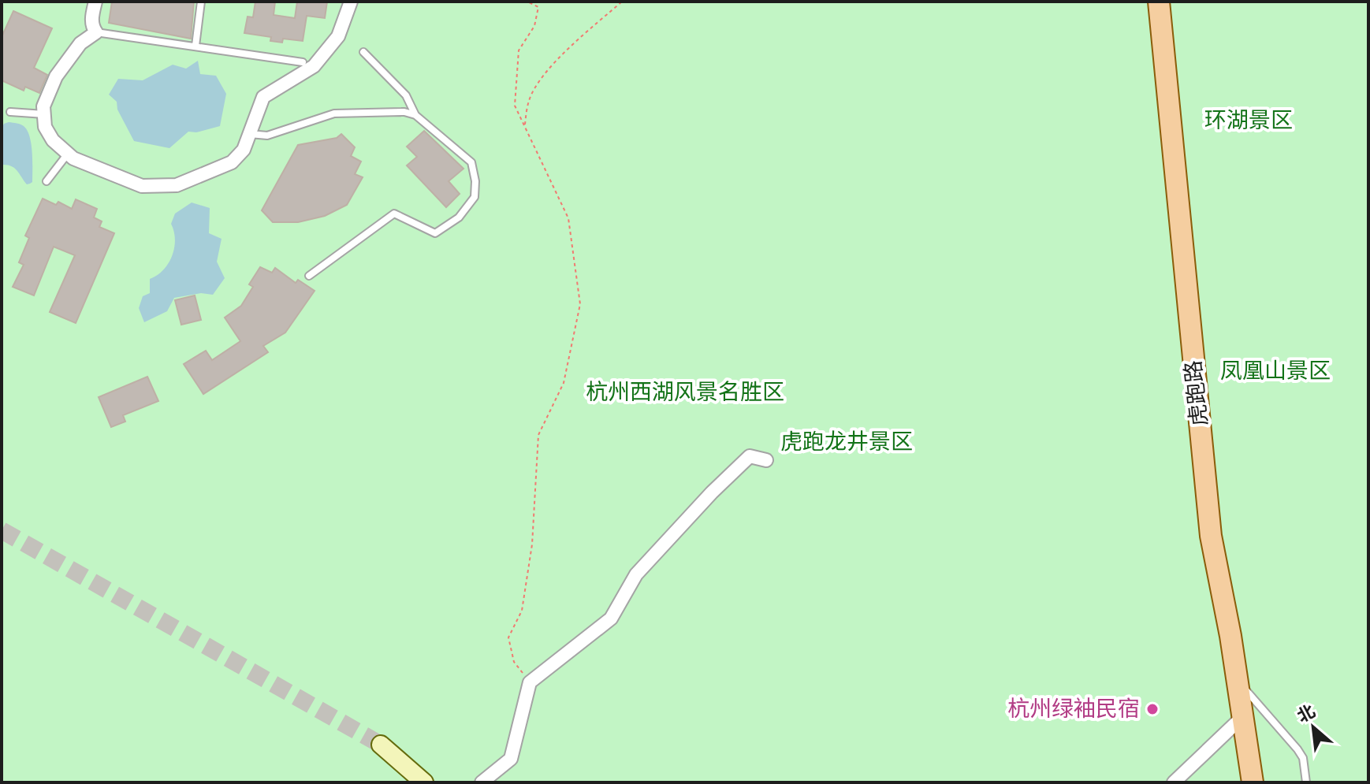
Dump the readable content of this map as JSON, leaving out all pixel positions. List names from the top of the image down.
{
  "streets": {
    "main road": ["虎跑路"]
  },
  "parks": [
    "环湖景区",
    "凤凰山景区",
    "杭州西湖风景名胜区",
    "虎跑龙井景区"
  ],
  "places": ["杭州绿袖民宿"],
  "north": "top left"
}
